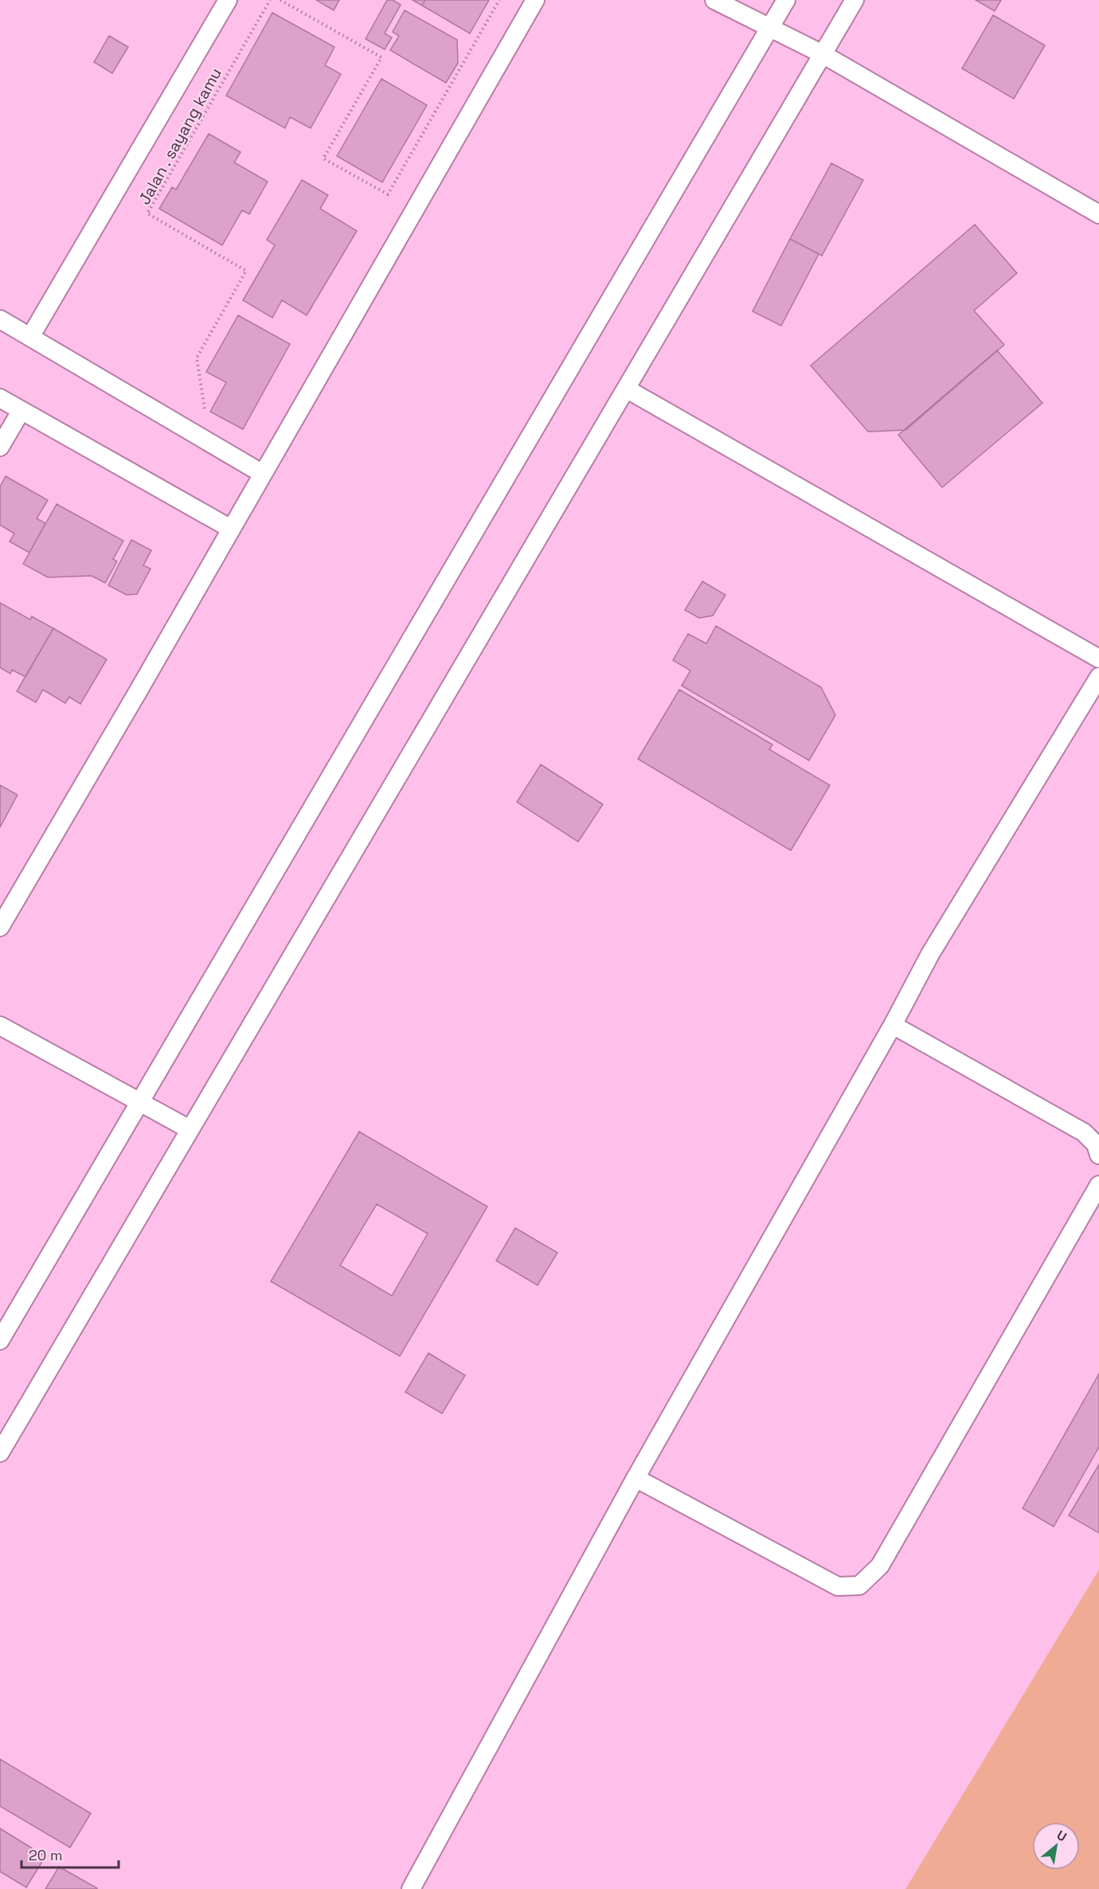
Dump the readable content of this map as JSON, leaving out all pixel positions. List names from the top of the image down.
{
  "streets": {
    "path": ["Jalan . sayang kamu"]
  },
  "scale_bar": "20 m",
  "north": "top right"
}
